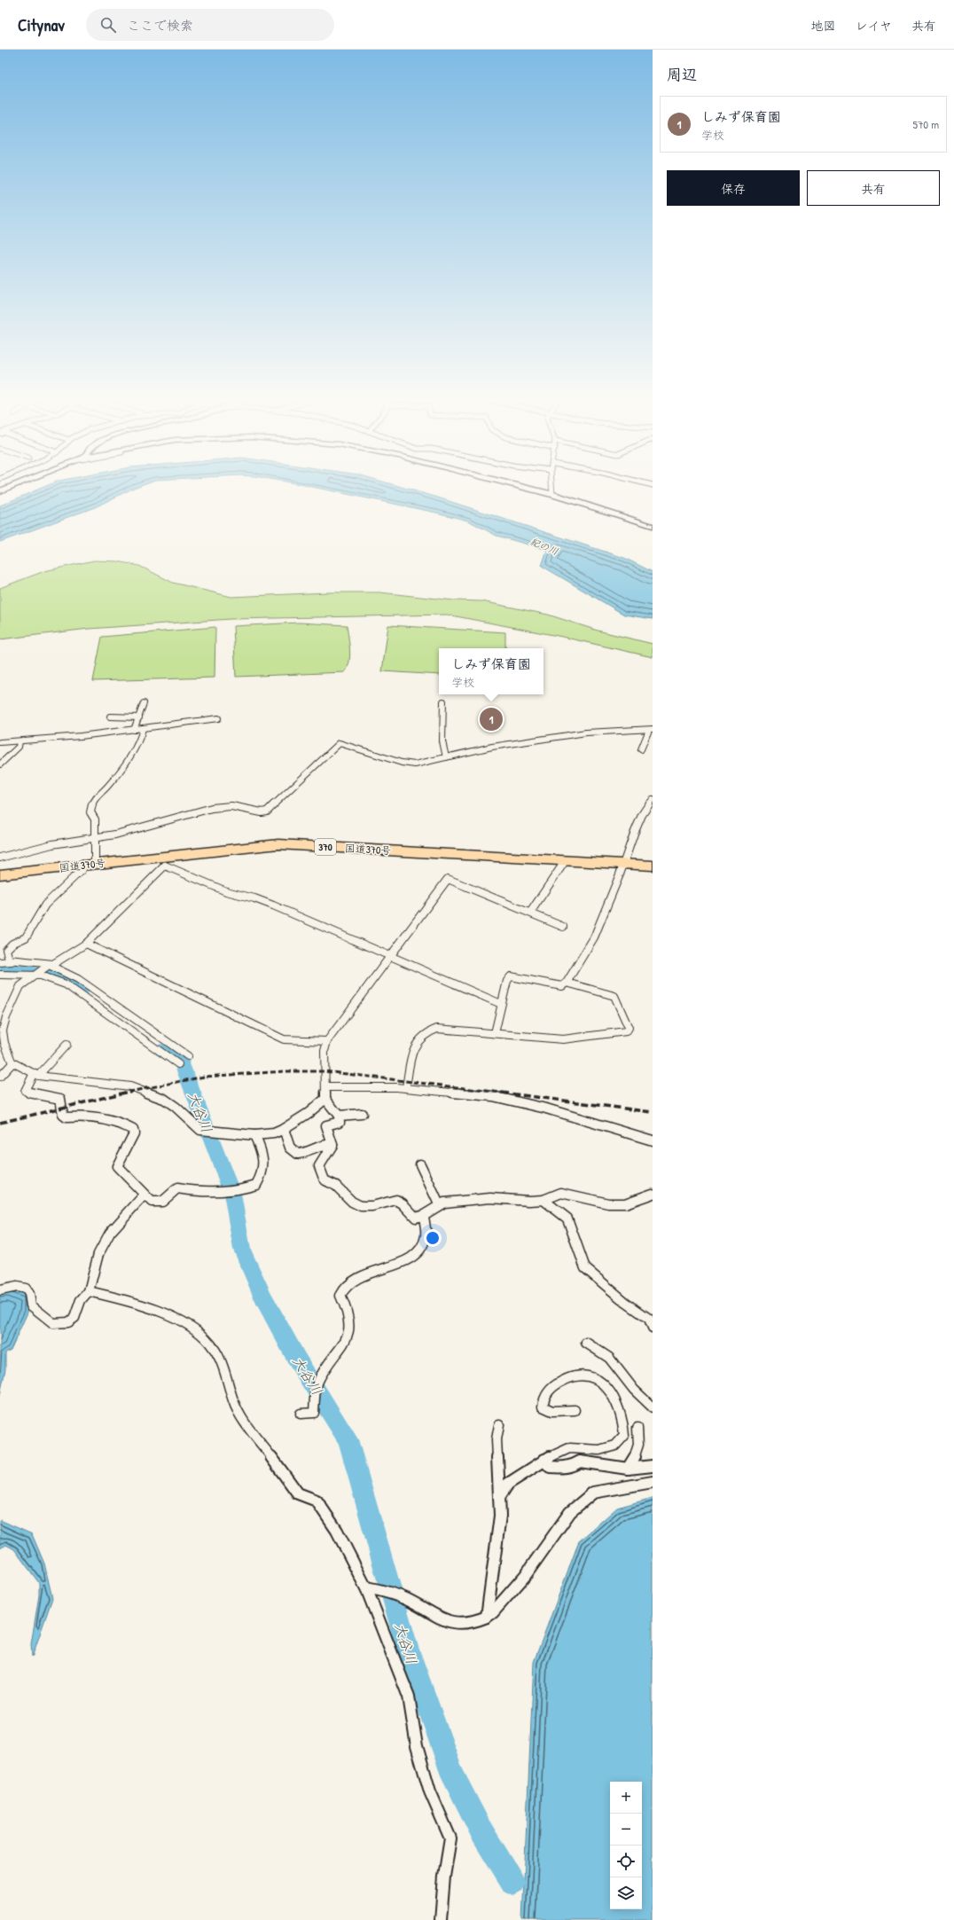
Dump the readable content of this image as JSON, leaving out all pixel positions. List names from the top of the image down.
{
  "streets": {
    "highway": ["370", "国道370号"]
  },
  "water": ["紀の川", "大谷川"],
  "page": {
    "header": "Citynav",
    "search": "ここで検索",
    "nav": ["地図", "レイヤ", "共有"],
    "heading": "周辺",
    "list": [
      {
        "mark": "1",
        "name": "しみず保育園",
        "note": "学校",
        "value": "570 m"
      }
    ],
    "buttons": ["保存", "共有"],
    "popup": ["しみず保育園", "学校"],
    "pins": "1",
    "map_buttons": ["+", "−"]
  }
}
